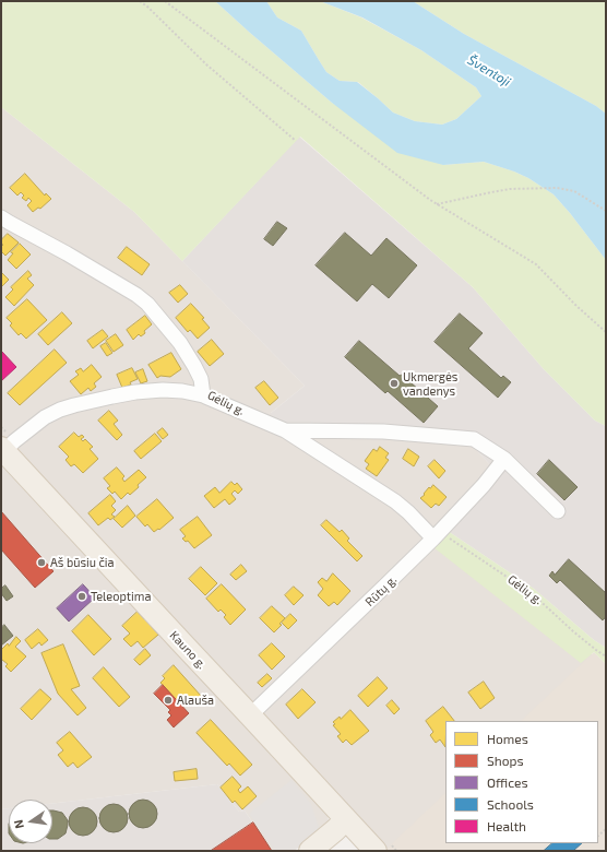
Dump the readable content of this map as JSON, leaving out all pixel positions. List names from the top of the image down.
{
  "streets": {
    "main road": ["Kauno g."],
    "street": ["Gėlių g.", "Rūtų g."]
  },
  "crossings": [
    ["Gėlių g.", "Rūtų g."],
    ["Rūtų g.", "Kauno g."]
  ],
  "water": ["Šventoji"],
  "places": [
    "Ukmergės vandenys",
    "Aš būsiu čia",
    "Teleoptima",
    "Alauša"
  ],
  "legend": [
    "Homes",
    "Shops",
    "Offices",
    "Schools",
    "Health"
  ],
  "north": "left"
}
